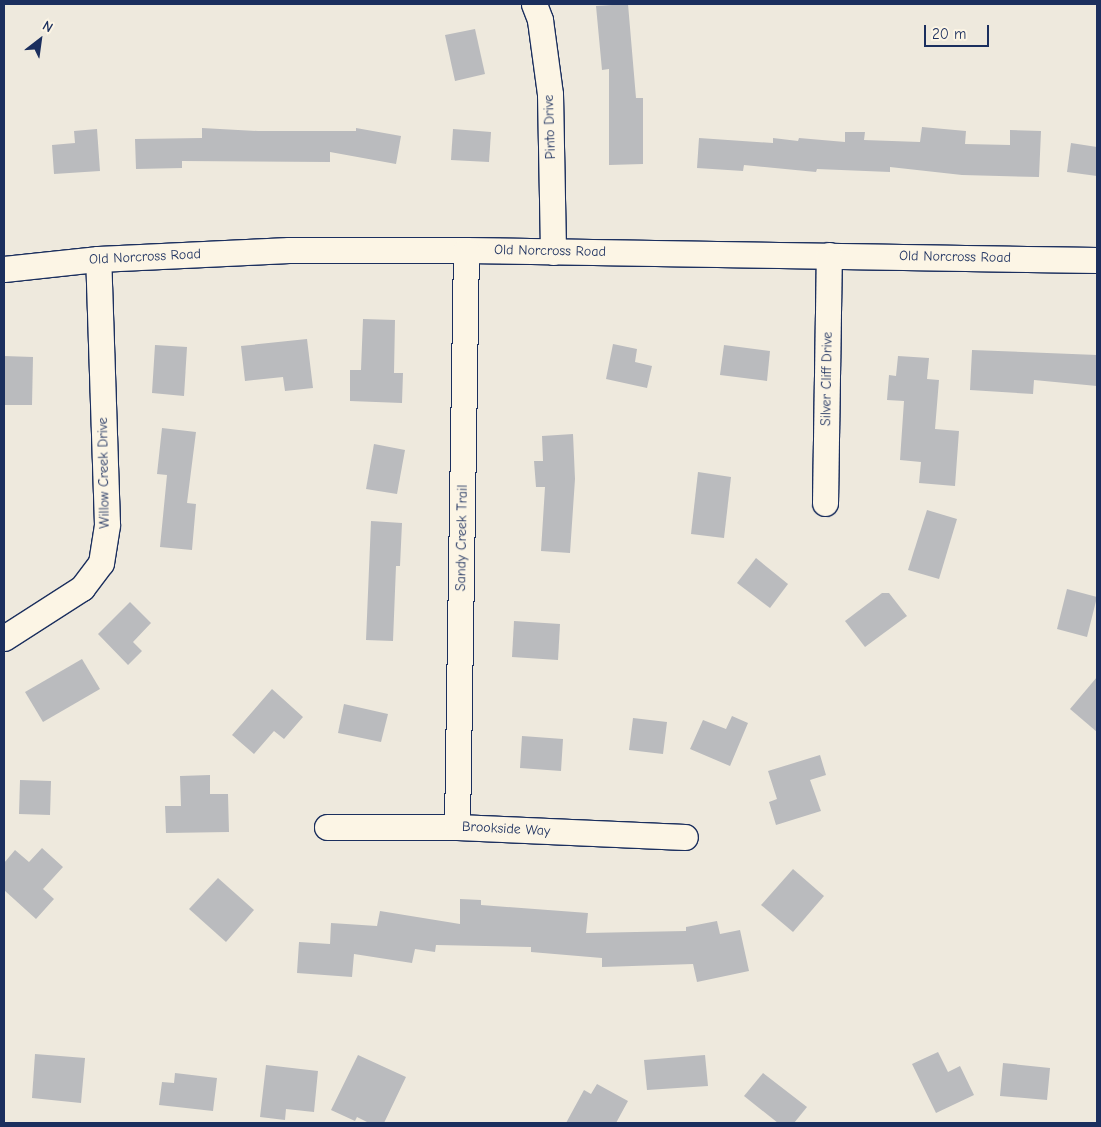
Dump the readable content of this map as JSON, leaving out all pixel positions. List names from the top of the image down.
{
  "streets": {
    "street": [
      "Pinto Drive",
      "Old Norcross Road",
      "Silver Cliff Drive",
      "Willow Creek Drive",
      "Sandy Creek Trail",
      "Brookside Way"
    ]
  },
  "crossings": [
    ["Pinto Drive", "Old Norcross Road"],
    ["Old Norcross Road", "Silver Cliff Drive"],
    ["Old Norcross Road", "Willow Creek Drive"],
    ["Old Norcross Road", "Sandy Creek Trail"],
    ["Sandy Creek Trail", "Brookside Way"]
  ],
  "scale_bar": "20 m",
  "north": "top right"
}
